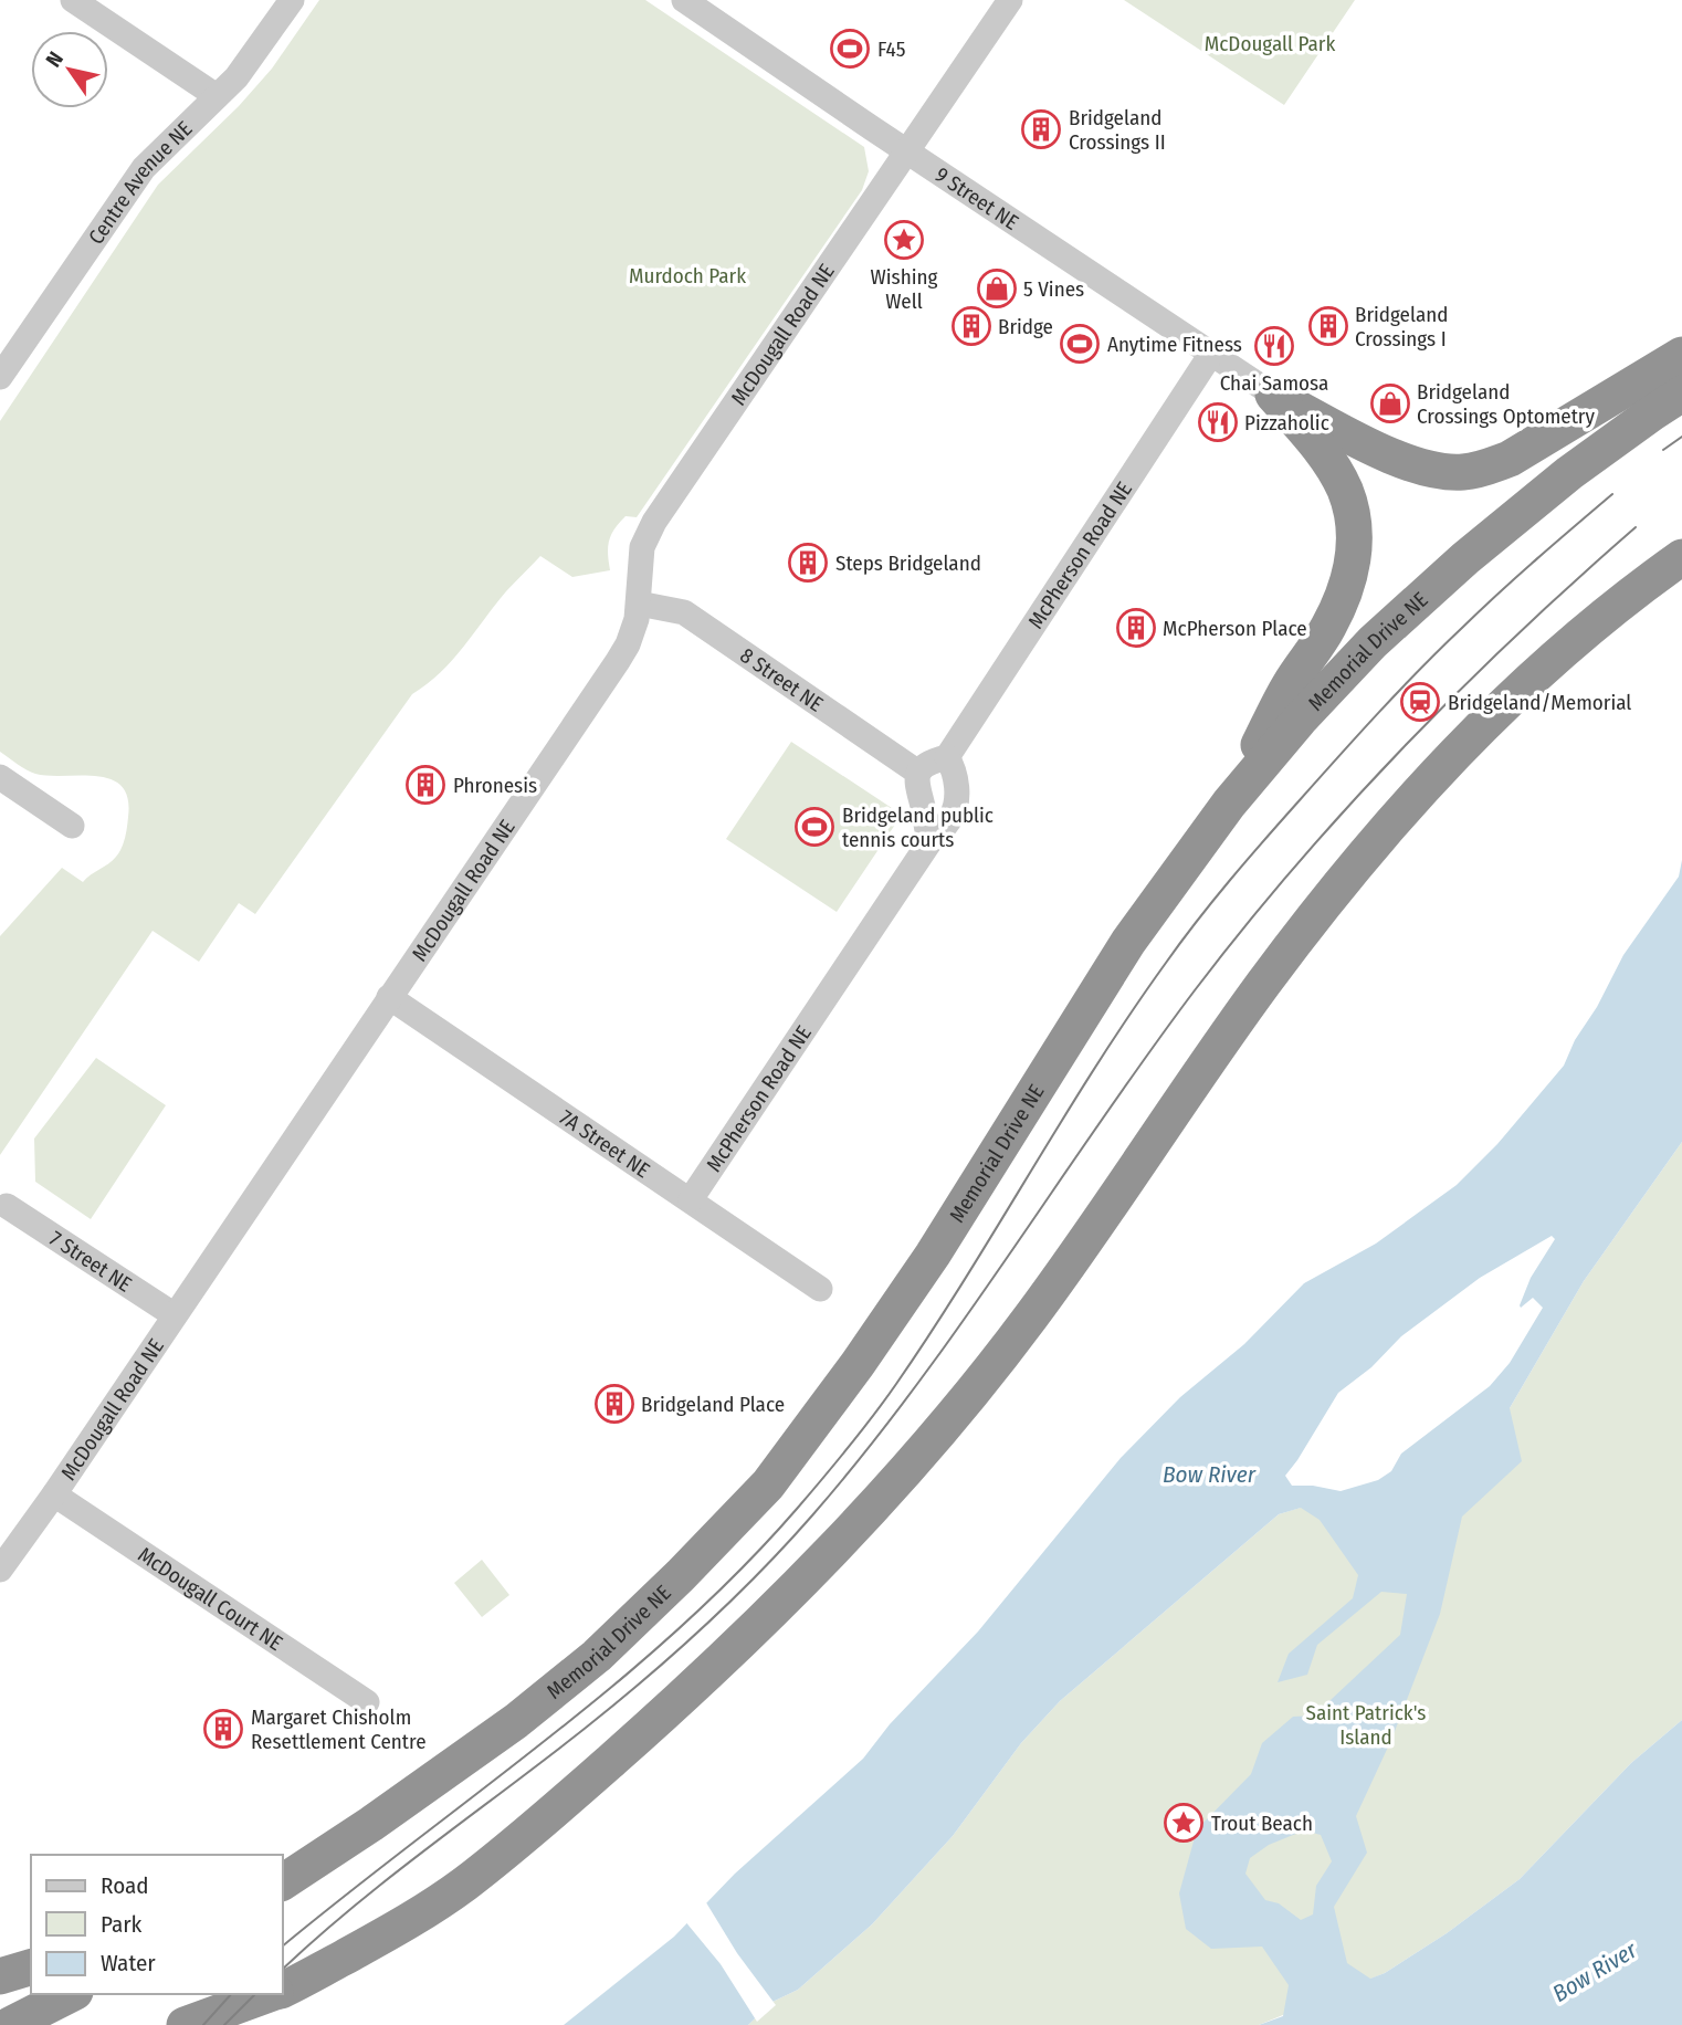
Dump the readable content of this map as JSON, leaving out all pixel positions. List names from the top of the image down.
{
  "streets": {
    "highway": ["Memorial Drive NE"],
    "street": [
      "Centre Avenue NE",
      "9 Street NE",
      "McDougall Road NE",
      "McPherson Road NE",
      "8 Street NE",
      "7A Street NE",
      "7 Street NE",
      "McDougall Court NE"
    ]
  },
  "crossings": [
    ["9 Street NE", "McDougall Road NE"],
    ["9 Street NE", "McPherson Road NE"],
    ["McDougall Road NE", "8 Street NE"],
    ["McDougall Road NE", "7A Street NE"],
    ["McDougall Road NE", "7 Street NE"],
    ["McDougall Road NE", "McDougall Court NE"],
    ["McPherson Road NE", "8 Street NE"],
    ["McPherson Road NE", "7A Street NE"]
  ],
  "water": ["Bow River"],
  "parks": ["McDougall Park", "Murdoch Park", "Saint Patrick's Island"],
  "places": {
    "sports": ["F45", "Anytime Fitness", "Bridgeland public tennis courts"],
    "building": [
      "Bridgeland Crossings II",
      "Bridge",
      "Bridgeland Crossings I",
      "Steps Bridgeland",
      "McPherson Place",
      "Phronesis",
      "Bridgeland Place",
      "Margaret Chisholm Resettlement Centre"
    ],
    "place": ["Wishing Well", "Trout Beach"],
    "shop": ["5 Vines", "Bridgeland Crossings Optometry"],
    "restaurant": ["Chai Samosa", "Pizzaholic"],
    "station": ["Bridgeland/Memorial"]
  },
  "legend": ["Road", "Park", "Water"],
  "north": "top left"
}
